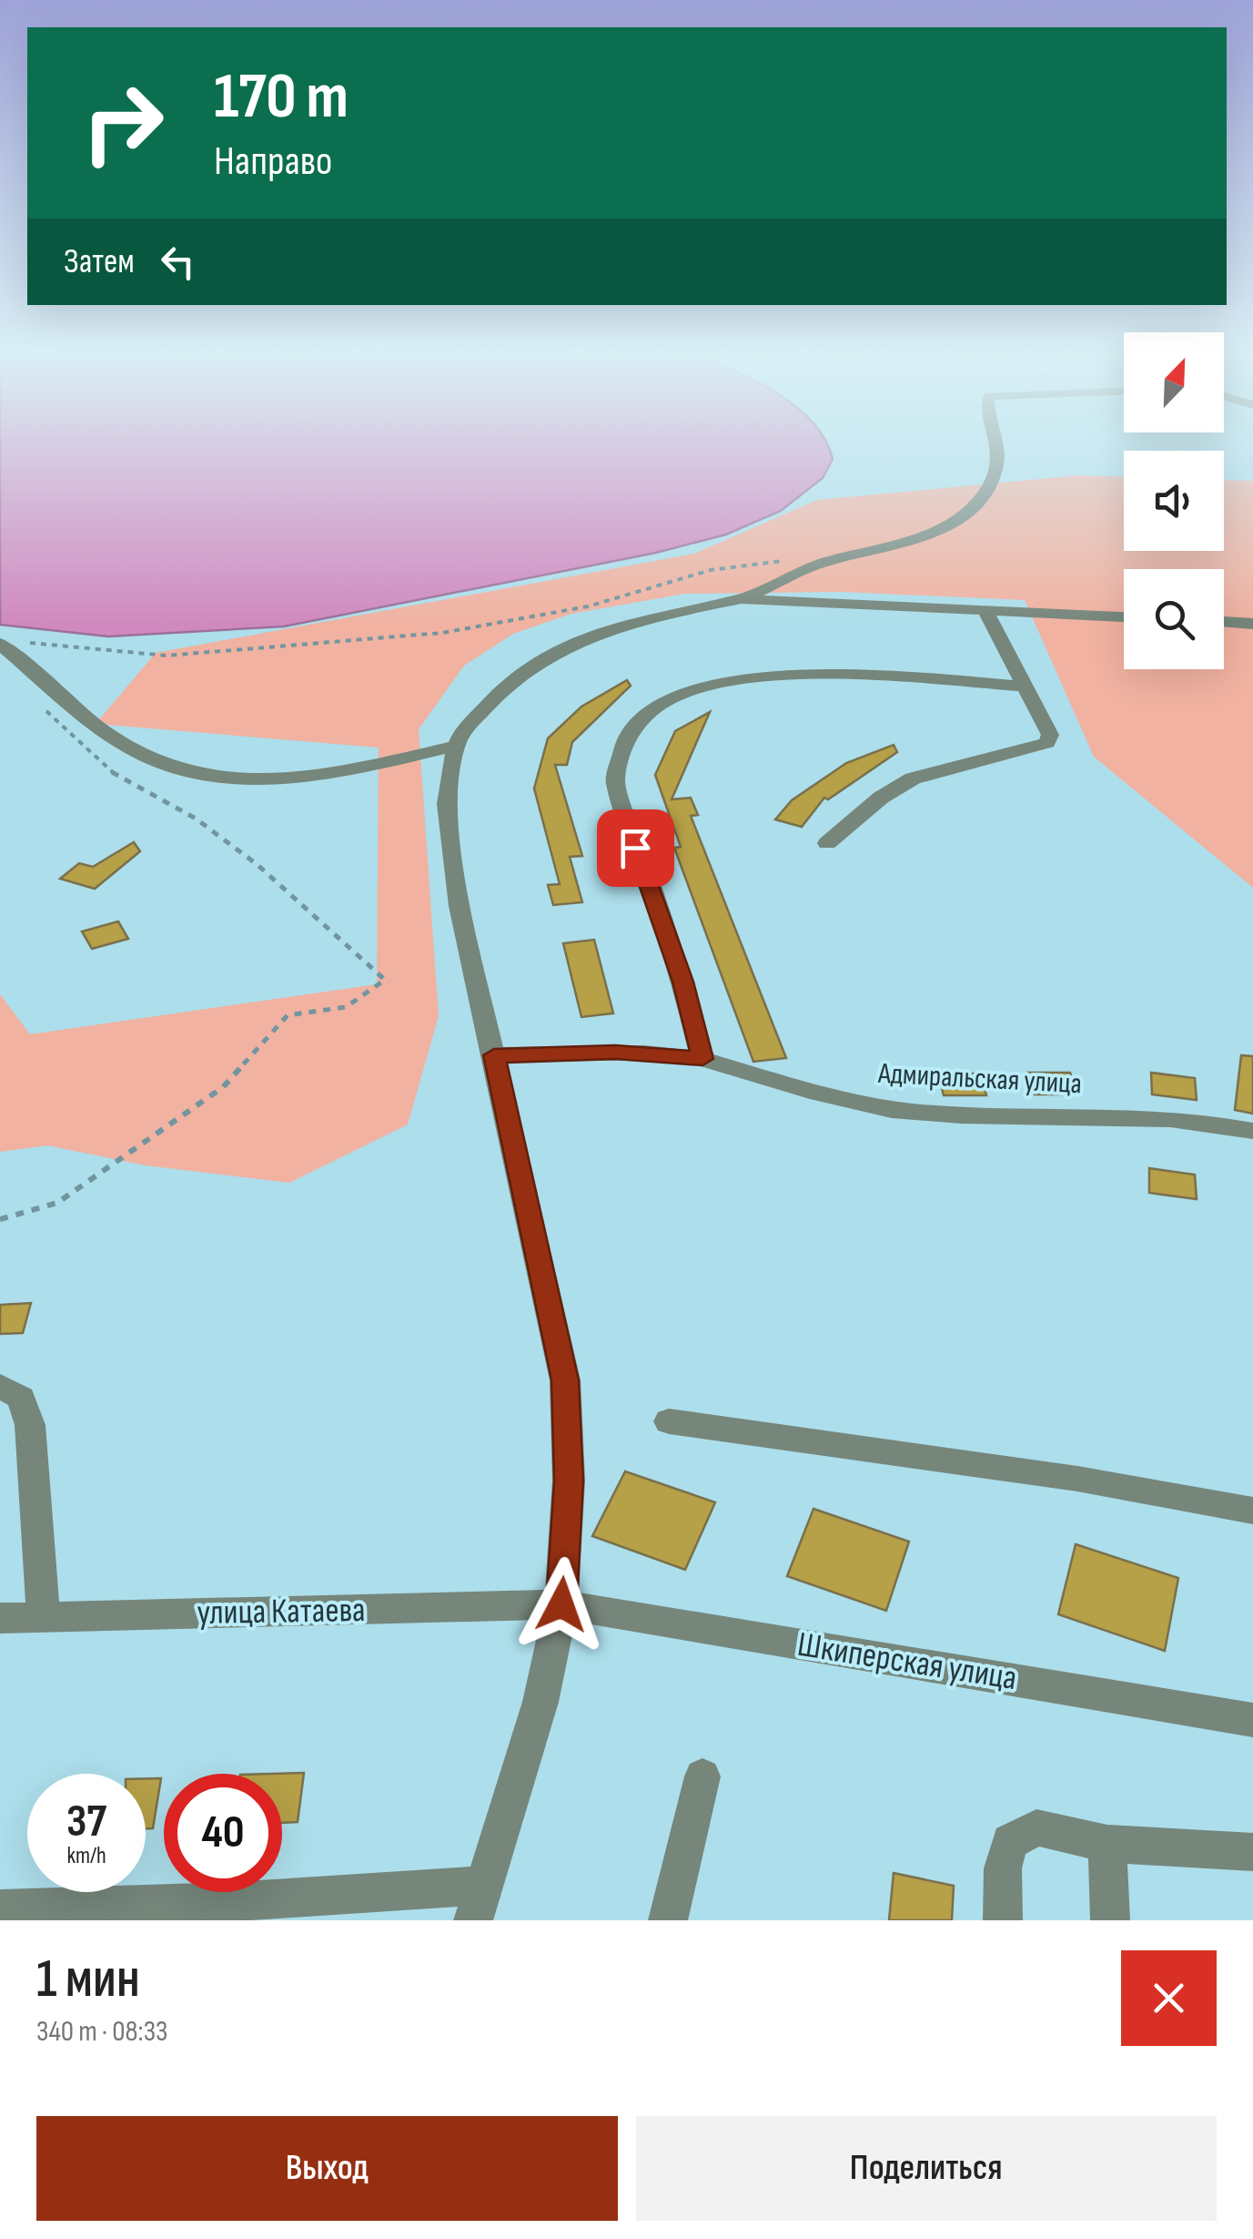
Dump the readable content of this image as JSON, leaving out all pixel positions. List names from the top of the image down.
{
  "streets": {
    "street": ["Адмиральская улица", "улица Катаева", "Шкиперская улица"]
  },
  "crossings": [
    ["улица Катаева", "Шкиперская улица"]
  ],
  "north": "top right",
  "page": {
    "turn": ["170 m", "Направо"],
    "then": "Затем",
    "speed": "37 km/h",
    "limit": "40",
    "heading": ["1 мин", "340 m · 08:33"],
    "buttons": ["Выход", "Поделиться"]
  }
}
